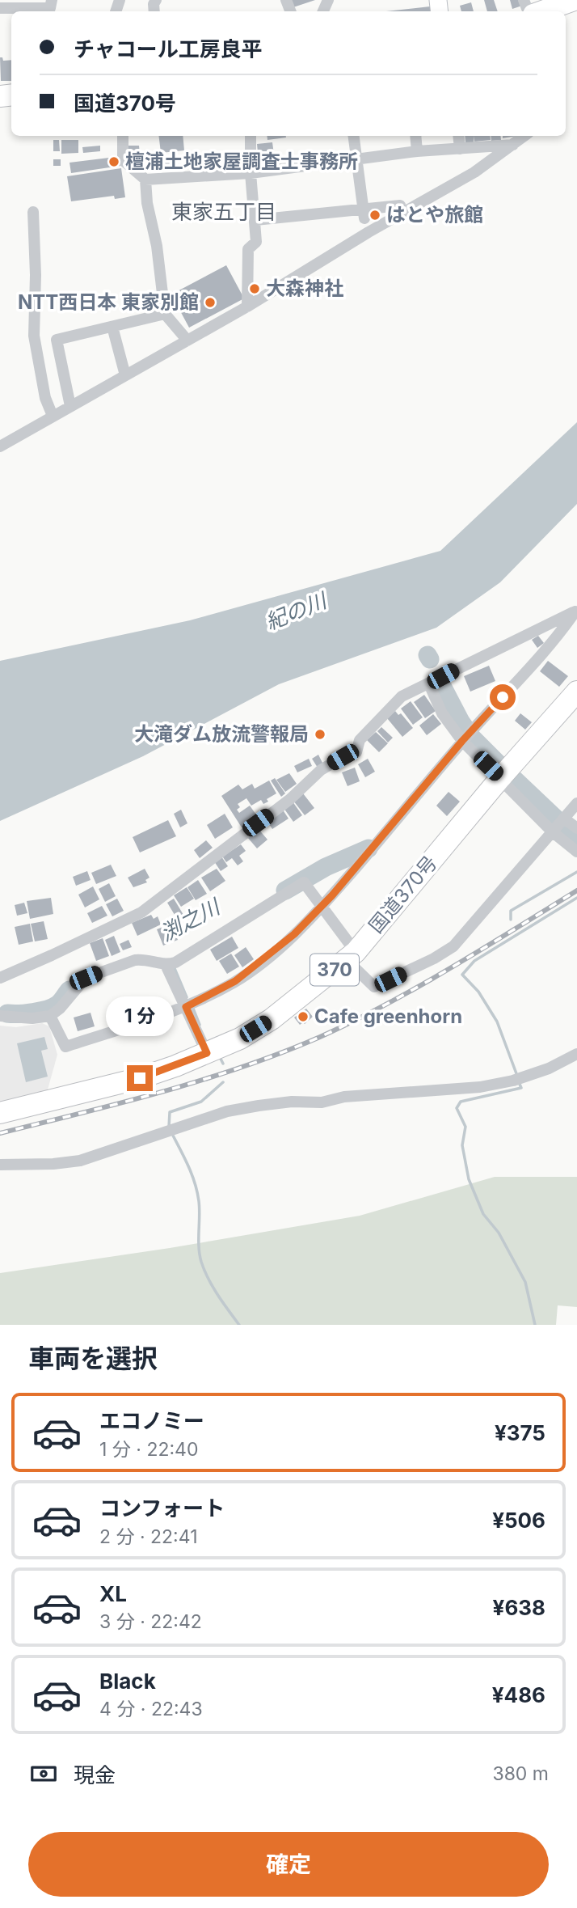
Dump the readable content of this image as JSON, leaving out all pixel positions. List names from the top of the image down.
{
  "streets": {
    "highway": ["国道370号", "370"]
  },
  "districts": ["東家五丁目"],
  "water": ["紀の川", "渕之川"],
  "places": [
    "檀浦土地家屋調査士事務所",
    "はとや旅館",
    "大森神社",
    "NTT西日本 東家別館",
    "大滝ダム放流警報局",
    "Cafe greenhorn"
  ],
  "page": {
    "banner": ["チャコール工房良平", "国道370号"],
    "bubble": "1 分",
    "heading": "車両を選択",
    "list": [
      {
        "name": "エコノミー",
        "note": "1 分 · 22:40",
        "value": "¥375"
      },
      {
        "name": "コンフォート",
        "note": "2 分 · 22:41",
        "value": "¥506"
      },
      {
        "name": "XL",
        "note": "3 分 · 22:42",
        "value": "¥638"
      },
      {
        "name": "Black",
        "note": "4 分 · 22:43",
        "value": "¥486"
      }
    ],
    "pay": ["現金", "380 m"],
    "buttons": "確定"
  }
}
